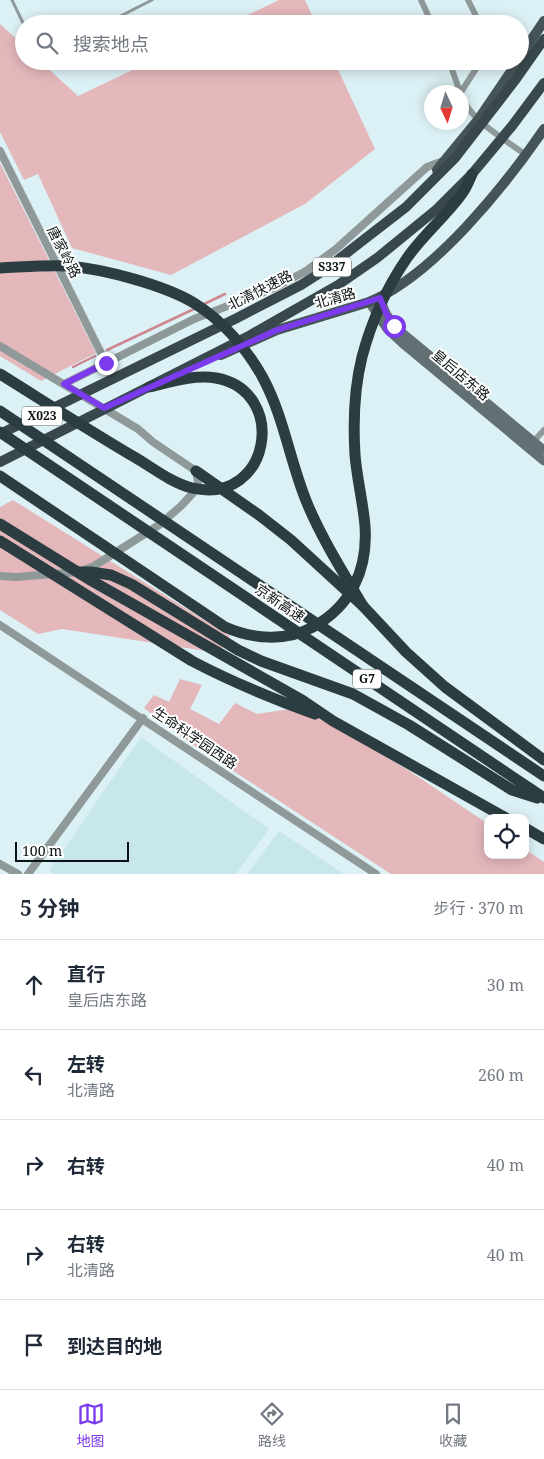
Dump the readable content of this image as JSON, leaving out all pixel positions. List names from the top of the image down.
{
  "streets": {
    "highway": ["北清快速路", "京新高速", "G7"],
    "main road": [
      "S337",
      "北清路",
      "皇后店东路",
      "X023"
    ],
    "street": ["唐家岭路", "生命科学园西路"]
  },
  "crossings": [
    ["唐家岭路", "北清路"],
    ["北清快速路", "北清路"],
    ["北清快速路", "京新高速"],
    ["北清路", "皇后店东路"],
    ["北清路", "京新高速"]
  ],
  "scale_bar": "100 m",
  "north": "bottom",
  "page": {
    "search": "搜索地点",
    "scale": "100 m",
    "heading": ["5 分钟", "步行 · 370 m"],
    "list": [
      ["直行", "皇后店东路", "30 m"],
      ["左转", "北清路", "260 m"],
      ["右转", "40 m"],
      ["右转", "北清路", "40 m"],
      "到达目的地"
    ],
    "nav": ["地图", "路线", "收藏"]
  }
}
